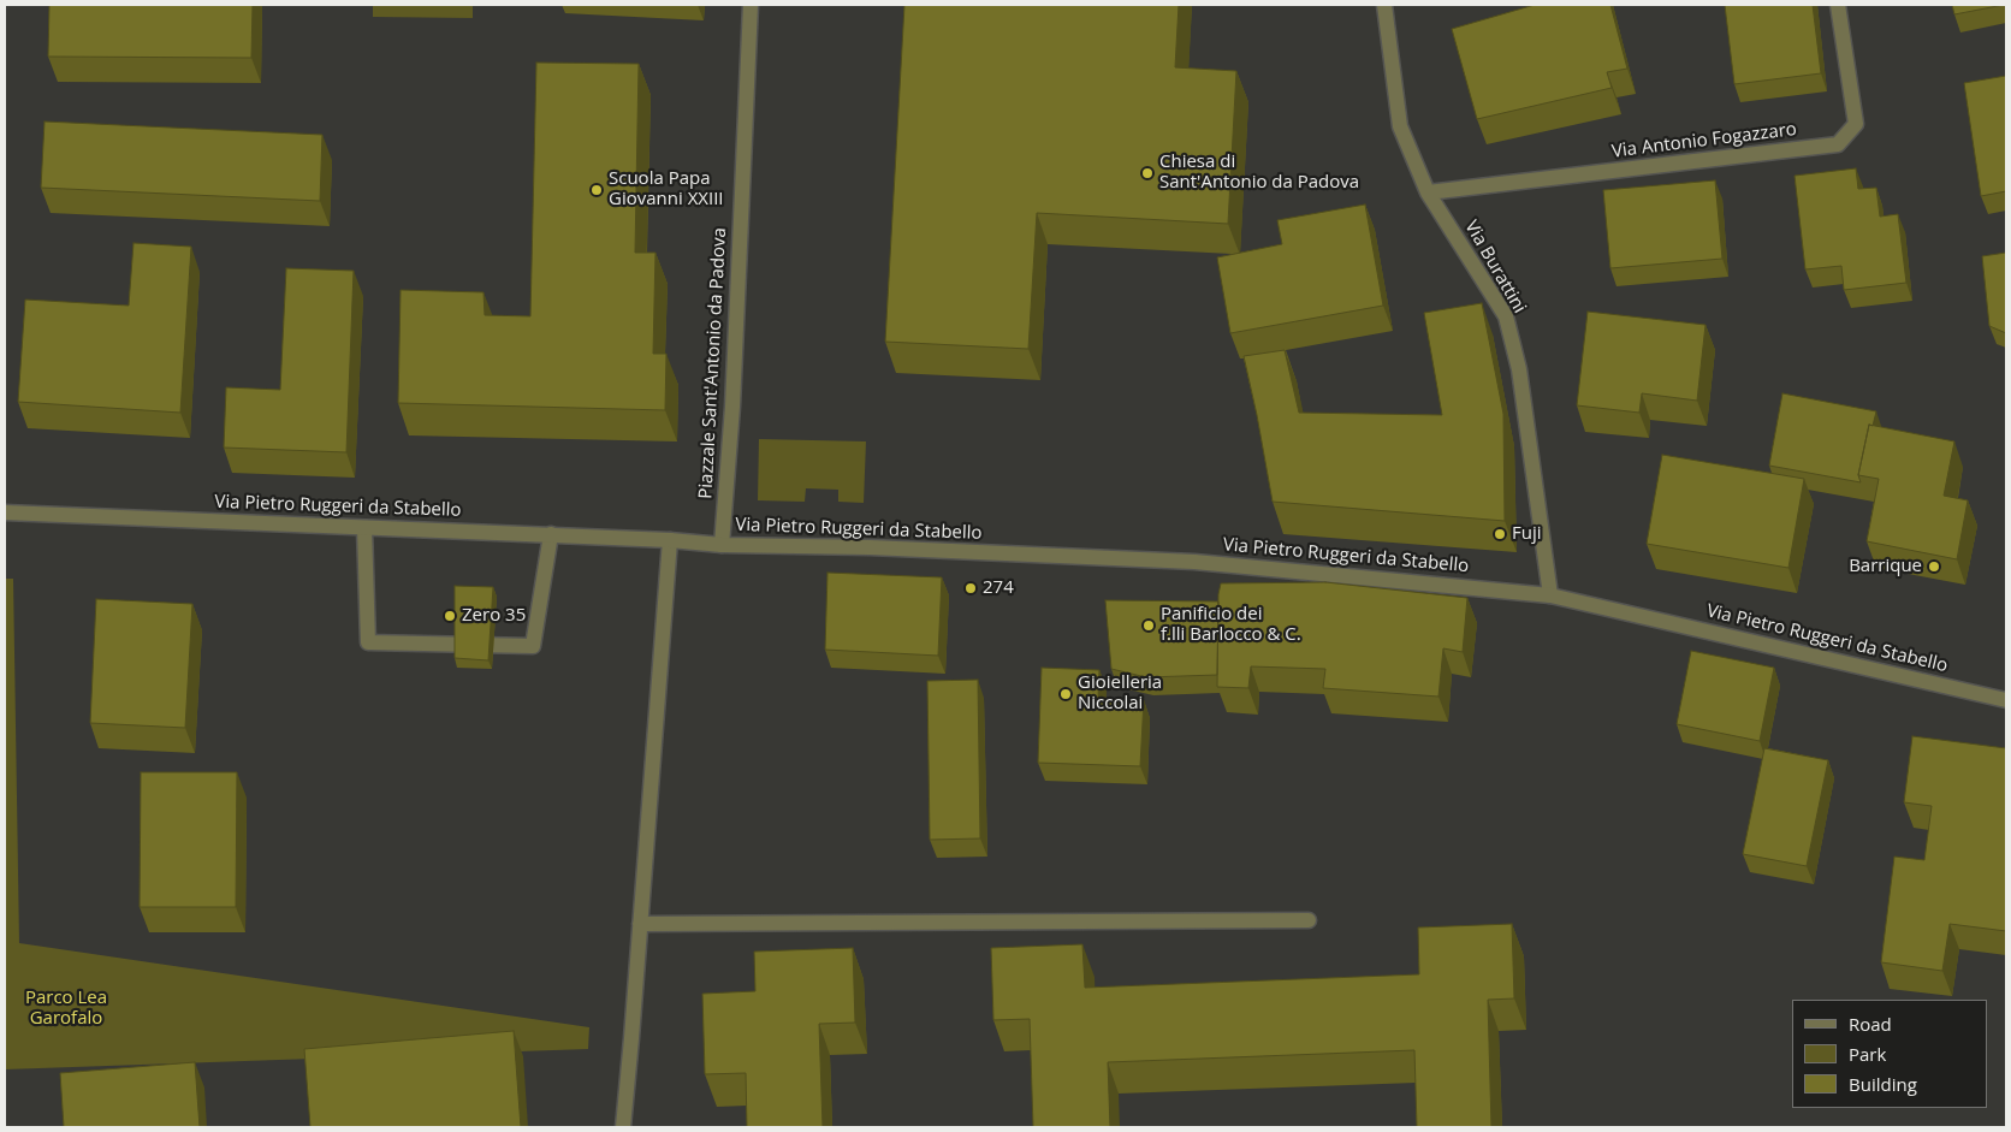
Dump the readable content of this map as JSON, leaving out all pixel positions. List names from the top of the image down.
{
  "streets": {
    "street": [
      "Via Antonio Fogazzaro",
      "Via Burattini",
      "Piazzale Sant'Antonio da Padova",
      "Via Pietro Ruggeri da Stabello"
    ]
  },
  "crossings": [
    ["Via Antonio Fogazzaro", "Via Burattini"],
    ["Via Burattini", "Via Pietro Ruggeri da Stabello"],
    ["Piazzale Sant'Antonio da Padova", "Via Pietro Ruggeri da Stabello"]
  ],
  "parks": ["Parco Lea Garofalo"],
  "places": [
    "Chiesa di Sant'Antonio da Padova",
    "Scuola Papa Giovanni XXIII",
    "Fuji",
    "Barrique",
    "274",
    "Zero 35",
    "Panificio dei f.lli Barlocco & C.",
    "Gioielleria Niccolai"
  ],
  "legend": ["Road", "Park", "Building"]
}
